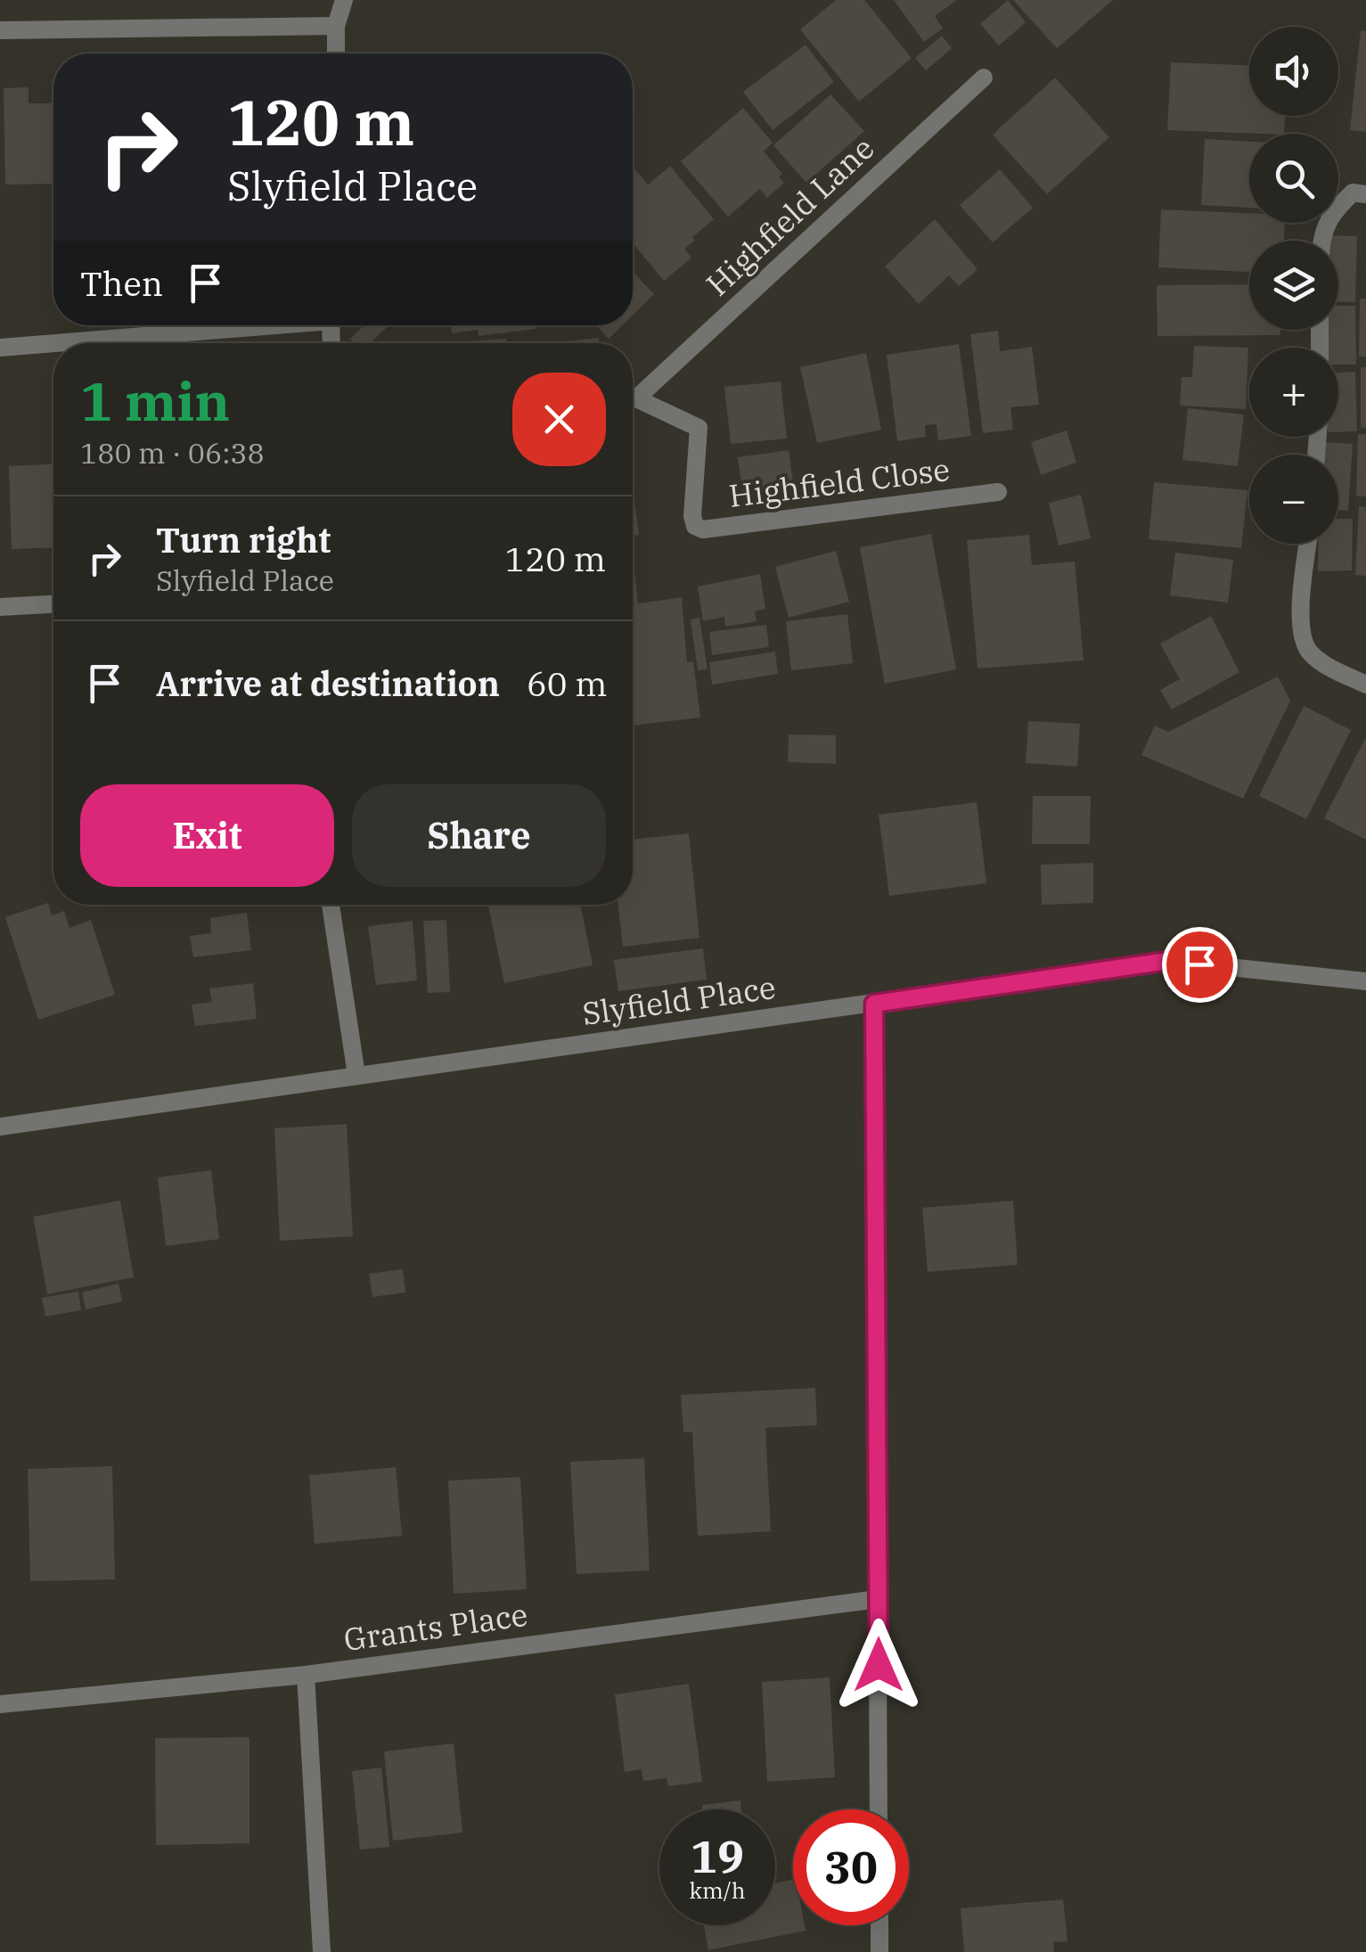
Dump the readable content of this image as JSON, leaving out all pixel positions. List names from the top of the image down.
{
  "streets": {
    "street": [
      "Highfield Lane",
      "Highfield Close",
      "Slyfield Place",
      "Grants Place"
    ]
  },
  "page": {
    "map_buttons": ["+", "−"],
    "turn": ["120 m", "Slyfield Place"],
    "then": "Then",
    "heading": ["1 min", "180 m · 06:38"],
    "list": [
      {
        "name": "Turn right",
        "note": "Slyfield Place",
        "value": "120 m"
      },
      {
        "name": "Arrive at destination",
        "value": "60 m"
      }
    ],
    "buttons": ["Exit", "Share"],
    "speed": "19 km/h",
    "limit": "30"
  }
}
